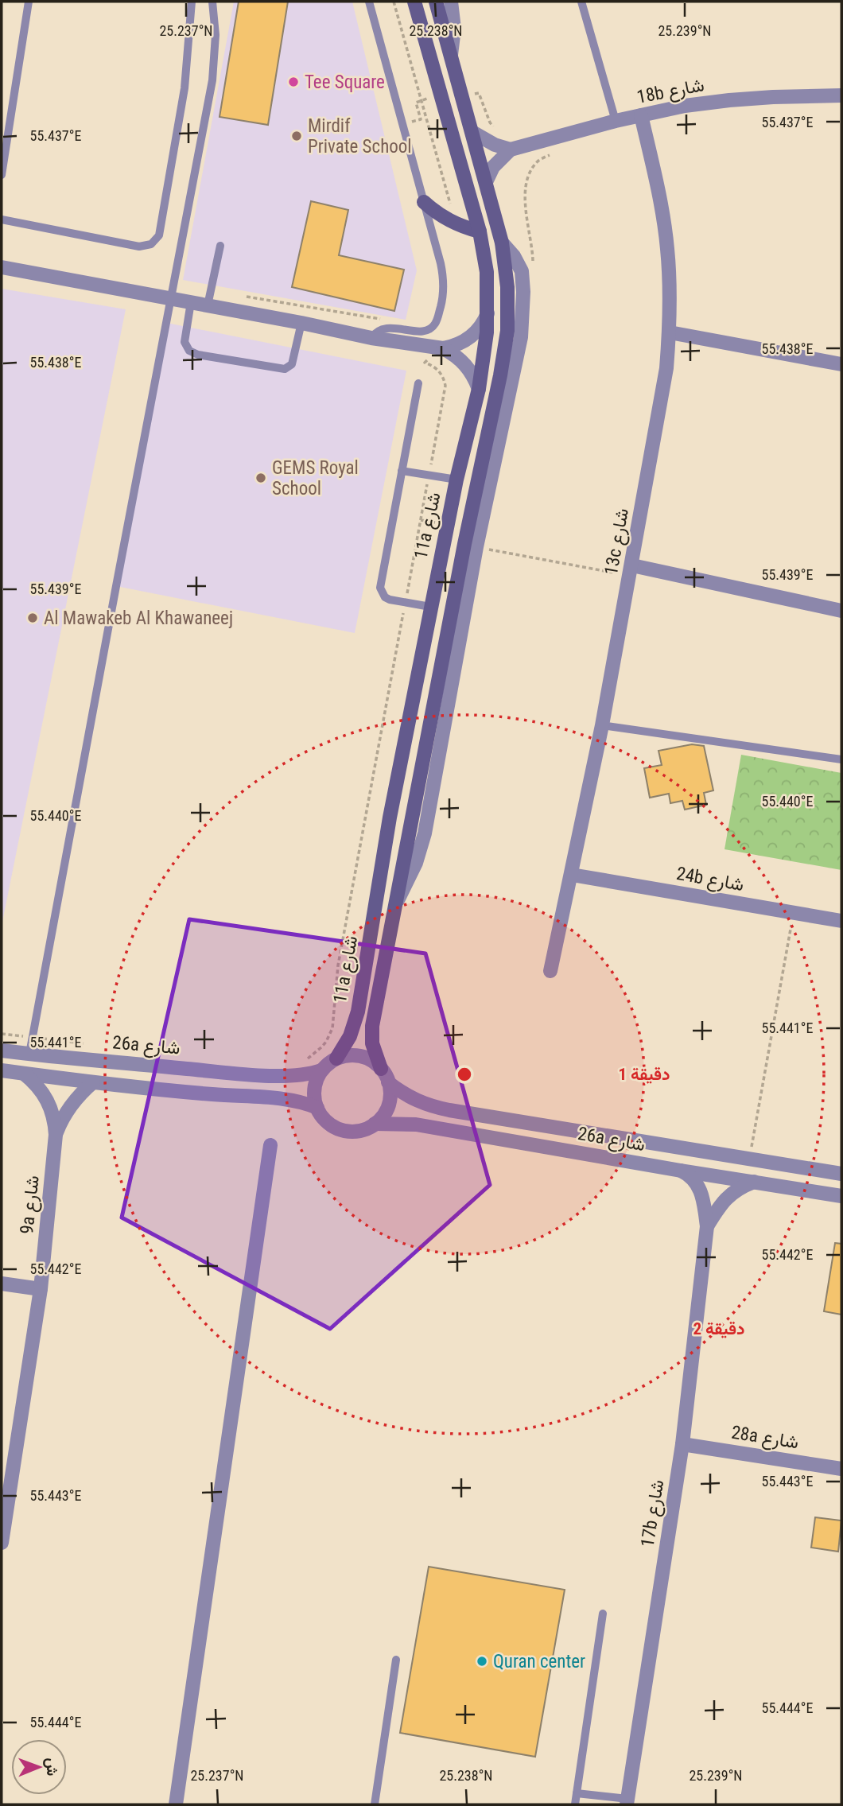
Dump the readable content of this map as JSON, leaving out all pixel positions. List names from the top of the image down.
{
  "streets": {
    "street": [
      "18b شارع",
      "11a شارع",
      "13c شارع",
      "24b شارع",
      "26a شارع",
      "9a شارع",
      "28a شارع",
      "17b شارع"
    ]
  },
  "crossings": [
    ["18b شارع", "13c شارع"],
    ["11a شارع", "26a شارع"],
    ["13c شارع", "24b شارع"],
    ["26a شارع", "17b شارع"],
    ["28a شارع", "17b شارع"]
  ],
  "places": [
    "Tee Square",
    "Mirdif Private School",
    "GEMS Royal School",
    "Al Mawakeb Al Khawaneej",
    "Quran center"
  ],
  "north": "right",
  "coordinates": [
    "25.237°N",
    "25.238°N",
    "25.239°N",
    "55.437°E",
    "55.438°E",
    "55.439°E",
    "55.440°E",
    "55.441°E",
    "55.442°E",
    "55.443°E",
    "55.444°E"
  ],
  "rings": ["1 دقيقة", "2 دقيقة"]
}
